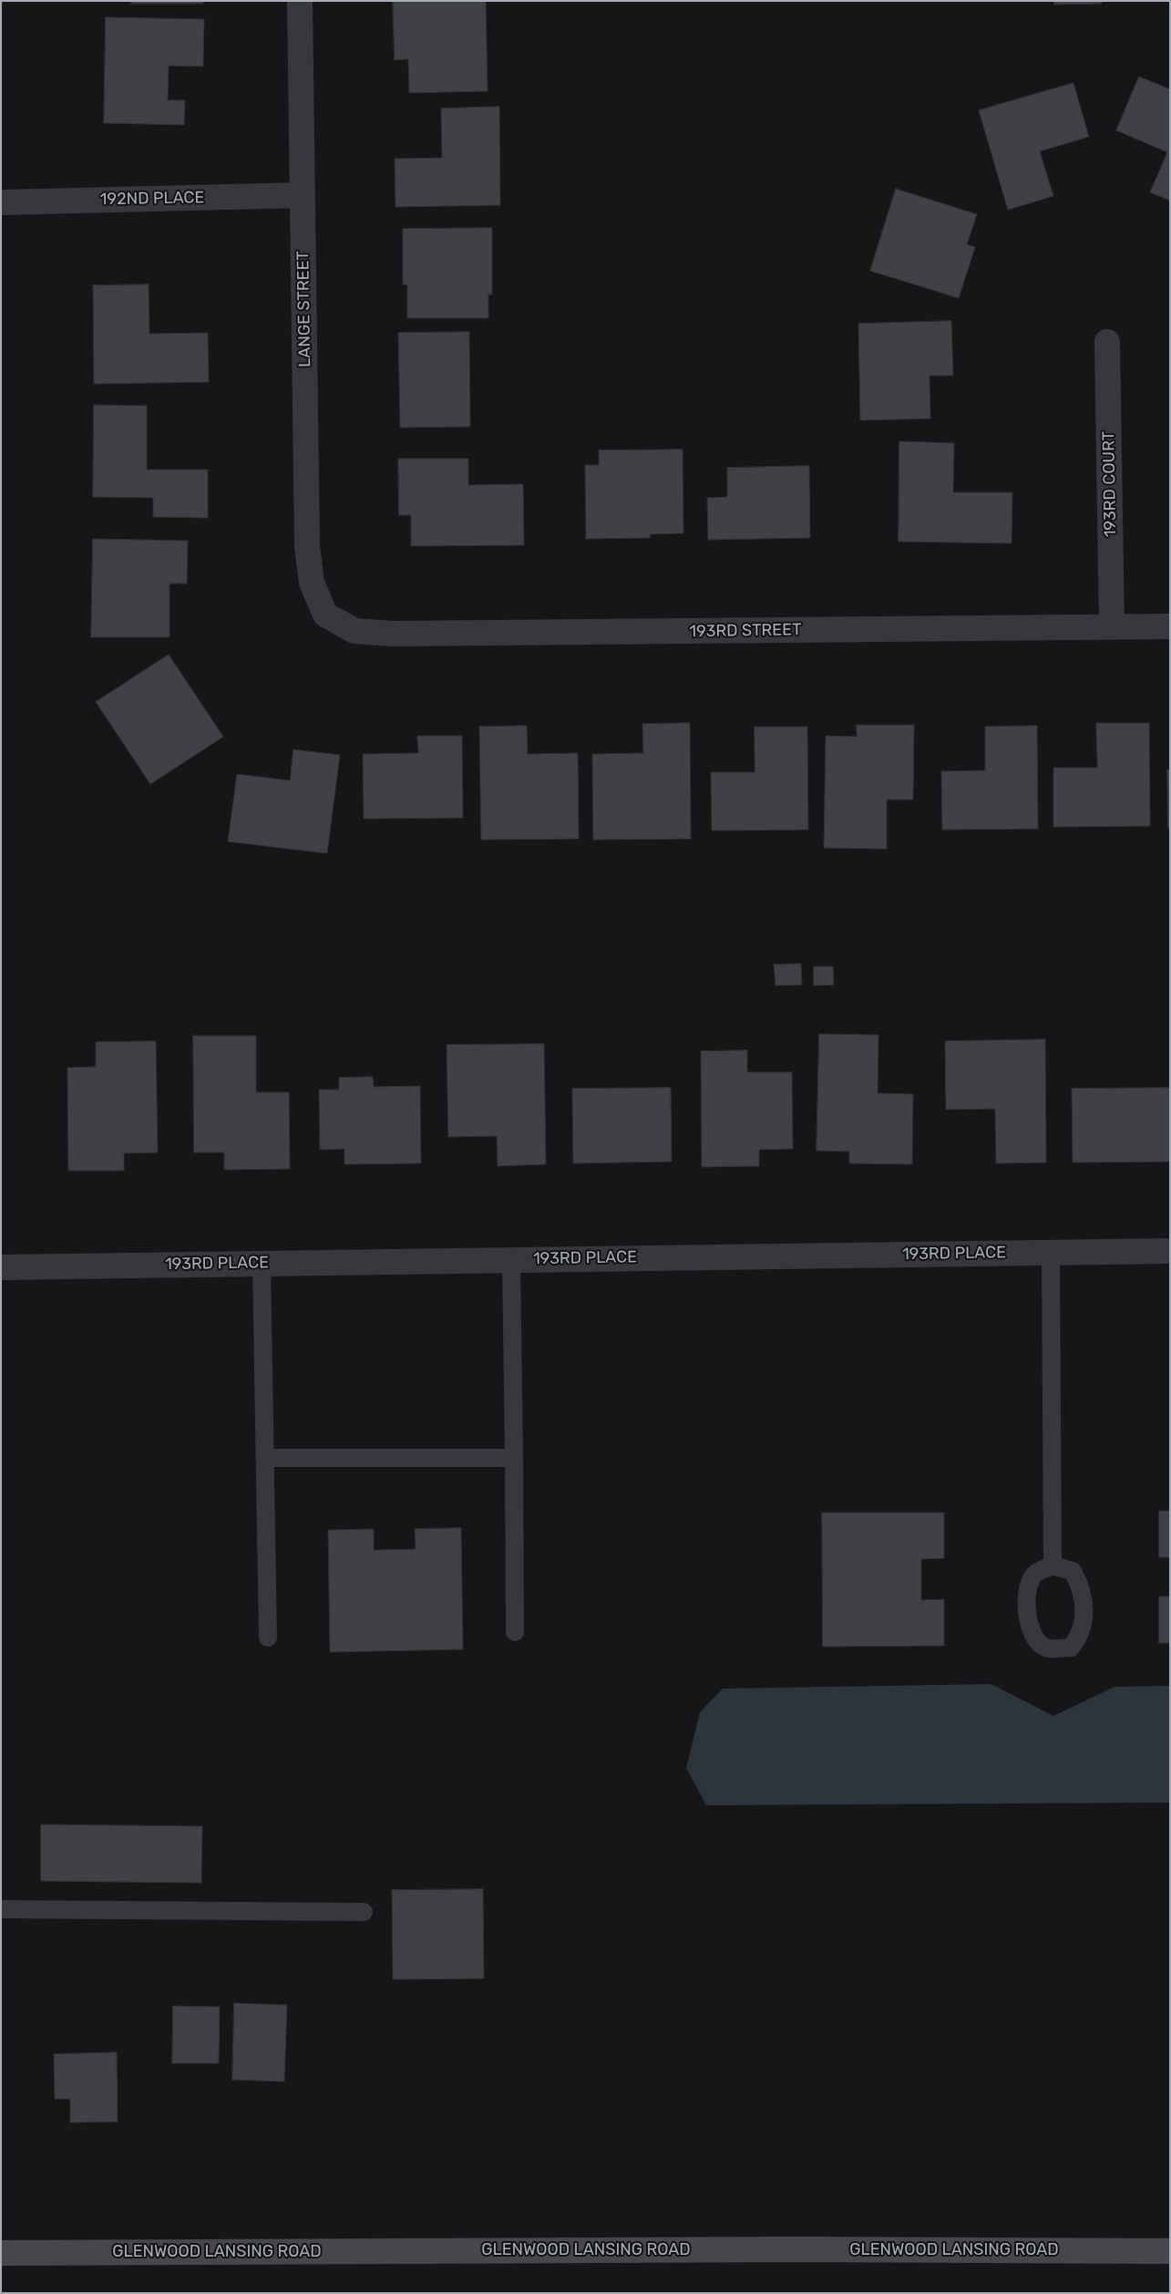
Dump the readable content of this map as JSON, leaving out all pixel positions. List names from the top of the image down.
{
  "streets": {
    "main road": ["GLENWOOD LANSING ROAD"],
    "street": [
      "192ND PLACE",
      "LANGE STREET",
      "193RD COURT",
      "193RD STREET",
      "193RD PLACE"
    ]
  },
  "crossings": [
    ["192ND PLACE", "LANGE STREET"],
    ["LANGE STREET", "193RD STREET"],
    ["193RD COURT", "193RD STREET"]
  ]
}
